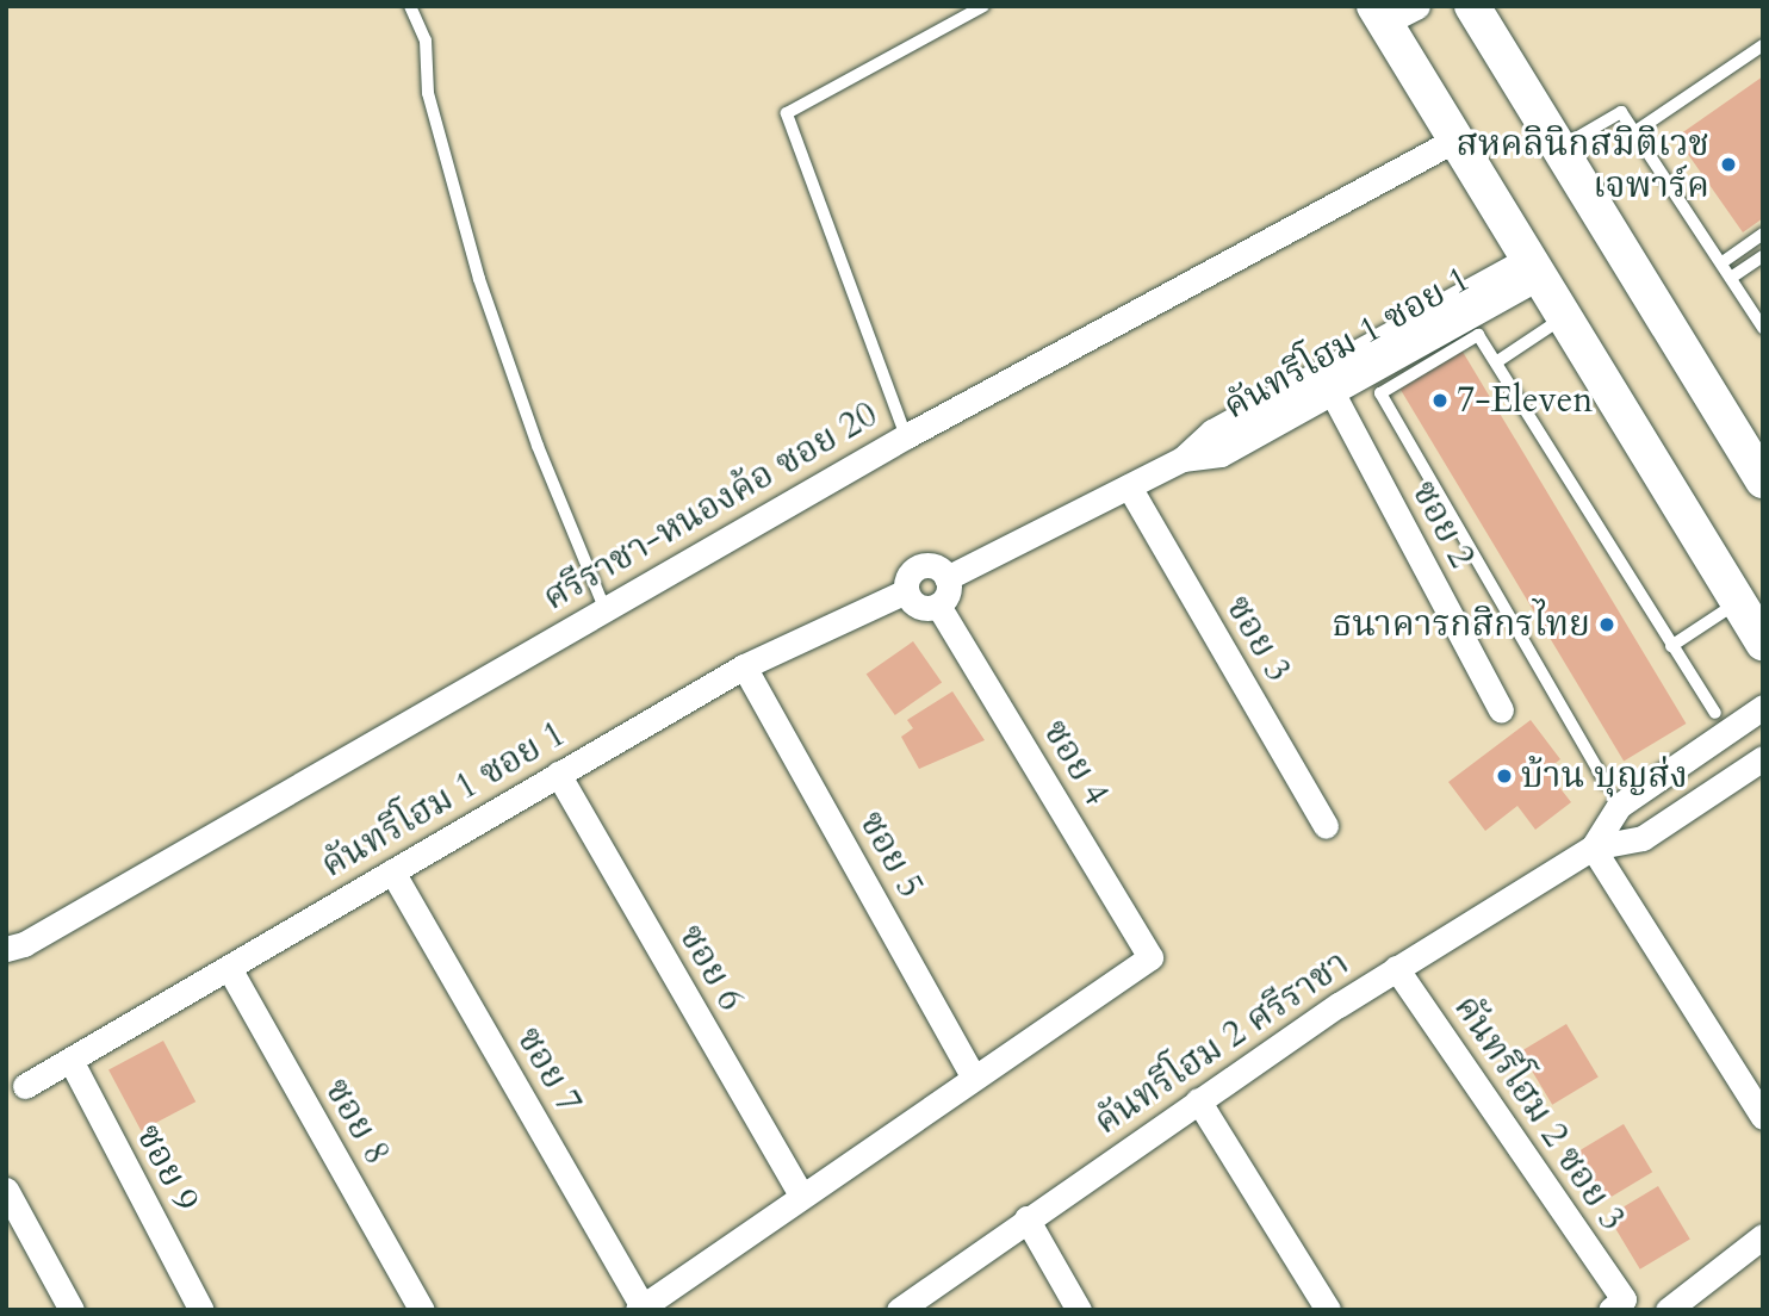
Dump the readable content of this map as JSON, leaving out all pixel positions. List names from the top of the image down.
{
  "streets": {
    "street": [
      "คันทรีโฮม 1 ซอย 1",
      "ศรีราชา-หนองค้อ ซอย 20",
      "ซอย 2",
      "ซอย 3",
      "ซอย 4",
      "ซอย 5",
      "ซอย 6",
      "คันทรีโฮม 2 ศรีราชา",
      "ซอย 7",
      "คันทรีโฮม 2 ซอย 3",
      "ซอย 8",
      "ซอย 9"
    ]
  },
  "crossings": [
    ["คันทรีโฮม 1 ซอย 1", "ซอย 2"],
    ["คันทรีโฮม 1 ซอย 1", "ซอย 3"],
    ["คันทรีโฮม 1 ซอย 1", "ซอย 4"],
    ["คันทรีโฮม 1 ซอย 1", "ซอย 5"],
    ["คันทรีโฮม 1 ซอย 1", "ซอย 6"],
    ["คันทรีโฮม 1 ซอย 1", "ซอย 7"],
    ["คันทรีโฮม 1 ซอย 1", "ซอย 8"],
    ["คันทรีโฮม 1 ซอย 1", "ซอย 9"],
    ["ซอย 4", "ซอย 5"],
    ["คันทรีโฮม 2 ศรีราชา", "คันทรีโฮม 2 ซอย 3"]
  ],
  "places": [
    "สหคลินิกสมิติเวช เจพาร์ค",
    "7-Eleven",
    "ธนาคารกสิกรไทย",
    "บ้าน บุญส่ง"
  ]
}
